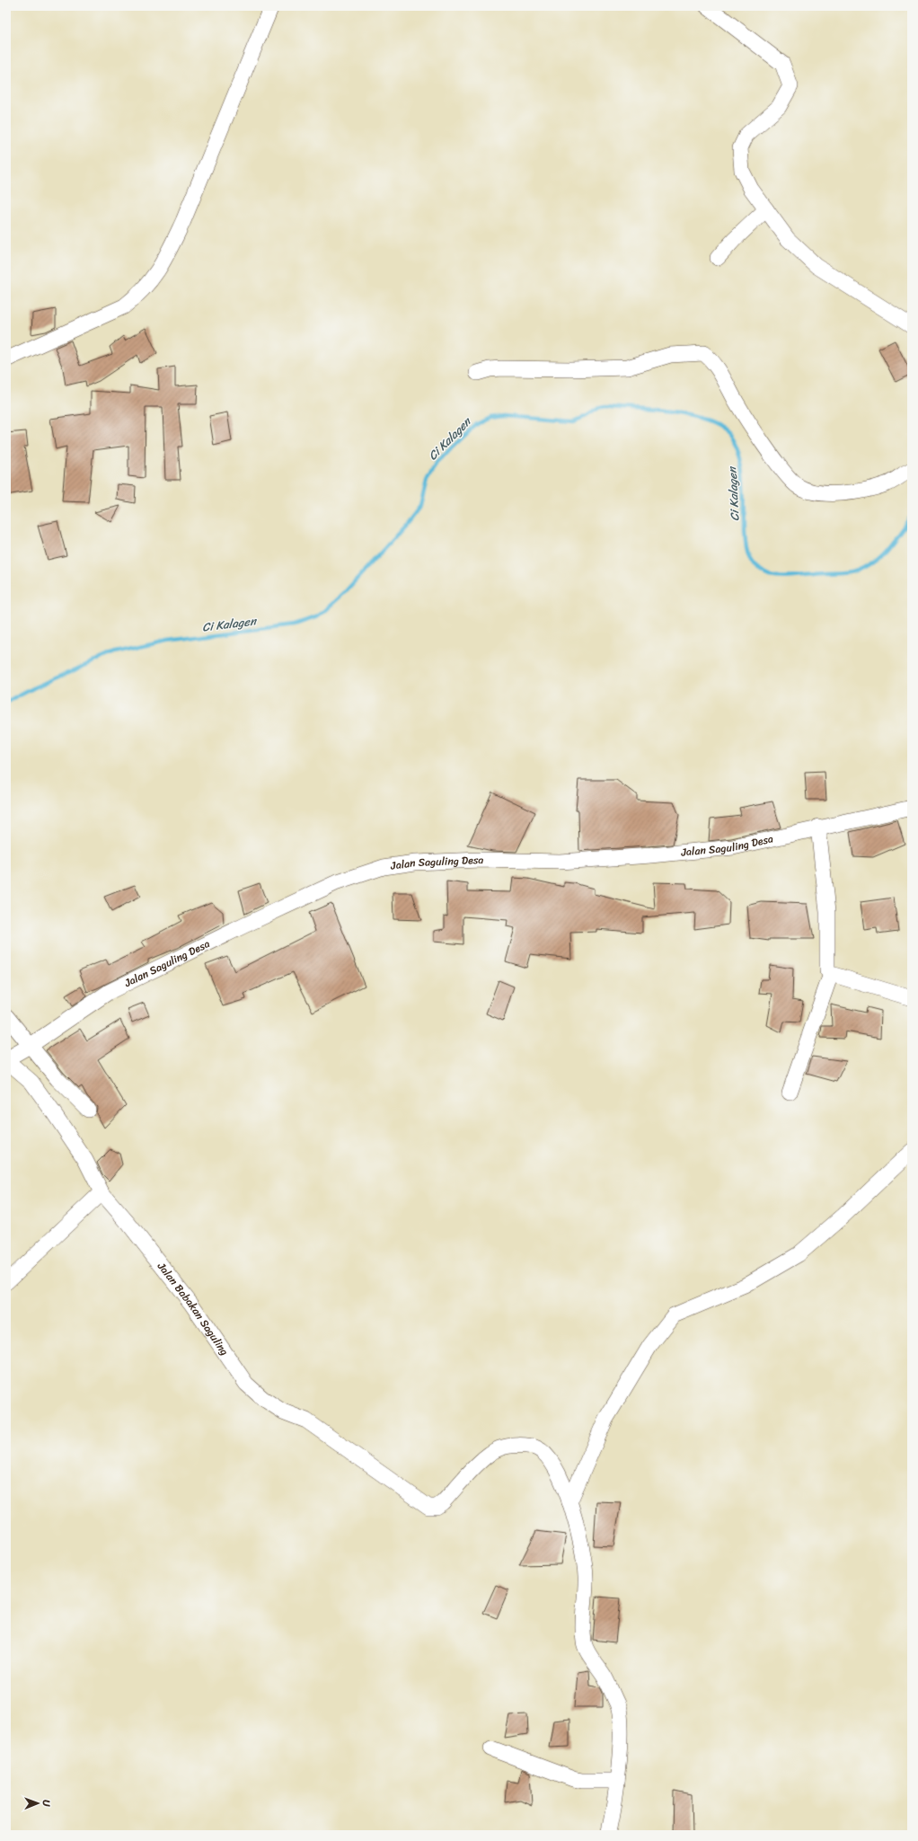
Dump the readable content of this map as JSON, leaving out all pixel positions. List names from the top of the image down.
{
  "streets": {
    "street": ["Jalan Saguling Desa", "Jalan Babakan Saguling"]
  },
  "crossings": [
    ["Jalan Saguling Desa", "Jalan Babakan Saguling"]
  ],
  "water": ["Ci Kalagen"],
  "north": "right"
}
